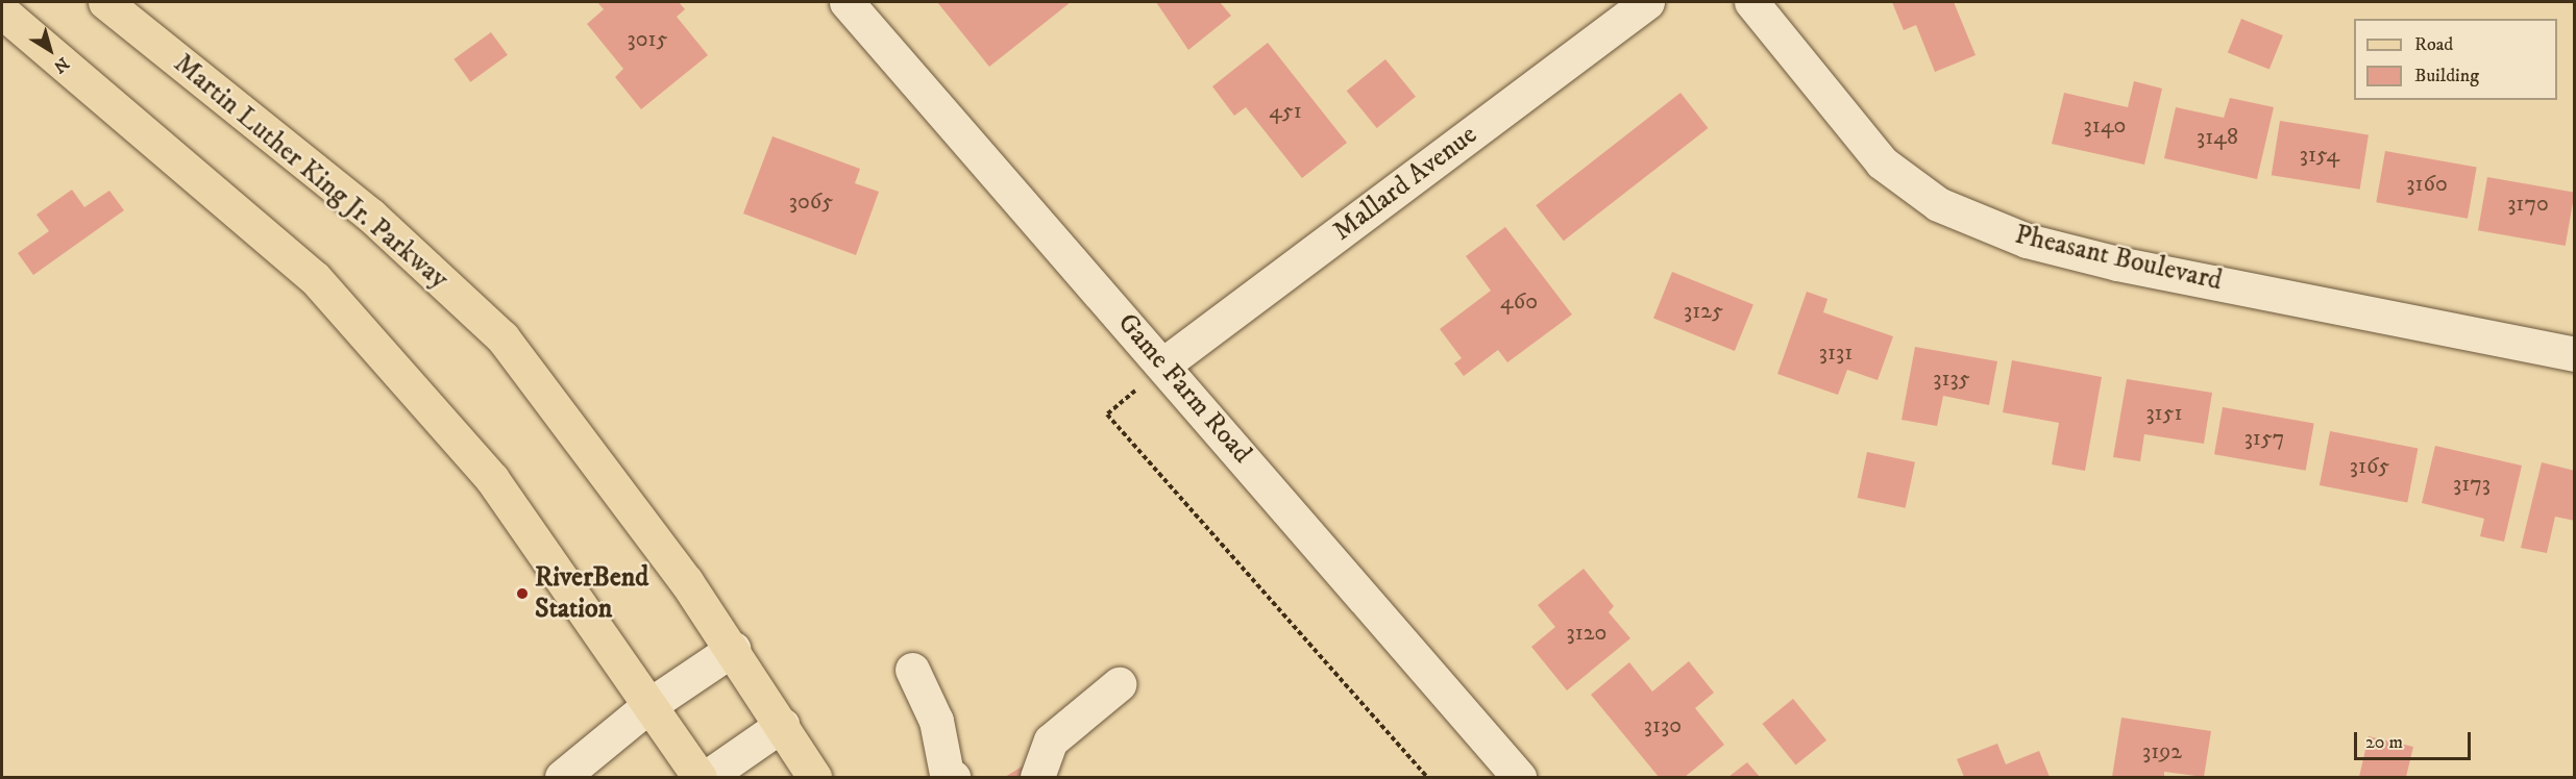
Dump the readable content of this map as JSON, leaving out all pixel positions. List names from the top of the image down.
{
  "streets": {
    "main road": ["Martin Luther King Jr. Parkway"],
    "street": ["Mallard Avenue", "Pheasant Boulevard", "Game Farm Road"]
  },
  "crossings": [
    ["Mallard Avenue", "Game Farm Road"]
  ],
  "places": ["RiverBend Station"],
  "house_numbers": [
    "3015",
    "451",
    "3140",
    "3148",
    "3154",
    "3160",
    "3065",
    "3170",
    "460",
    "3125",
    "3131",
    "3135",
    "3151",
    "3157",
    "3165",
    "3173",
    "3120",
    "3130",
    "3192"
  ],
  "legend": ["Road", "Building"],
  "scale_bar": "20 m",
  "north": "bottom right"
}
